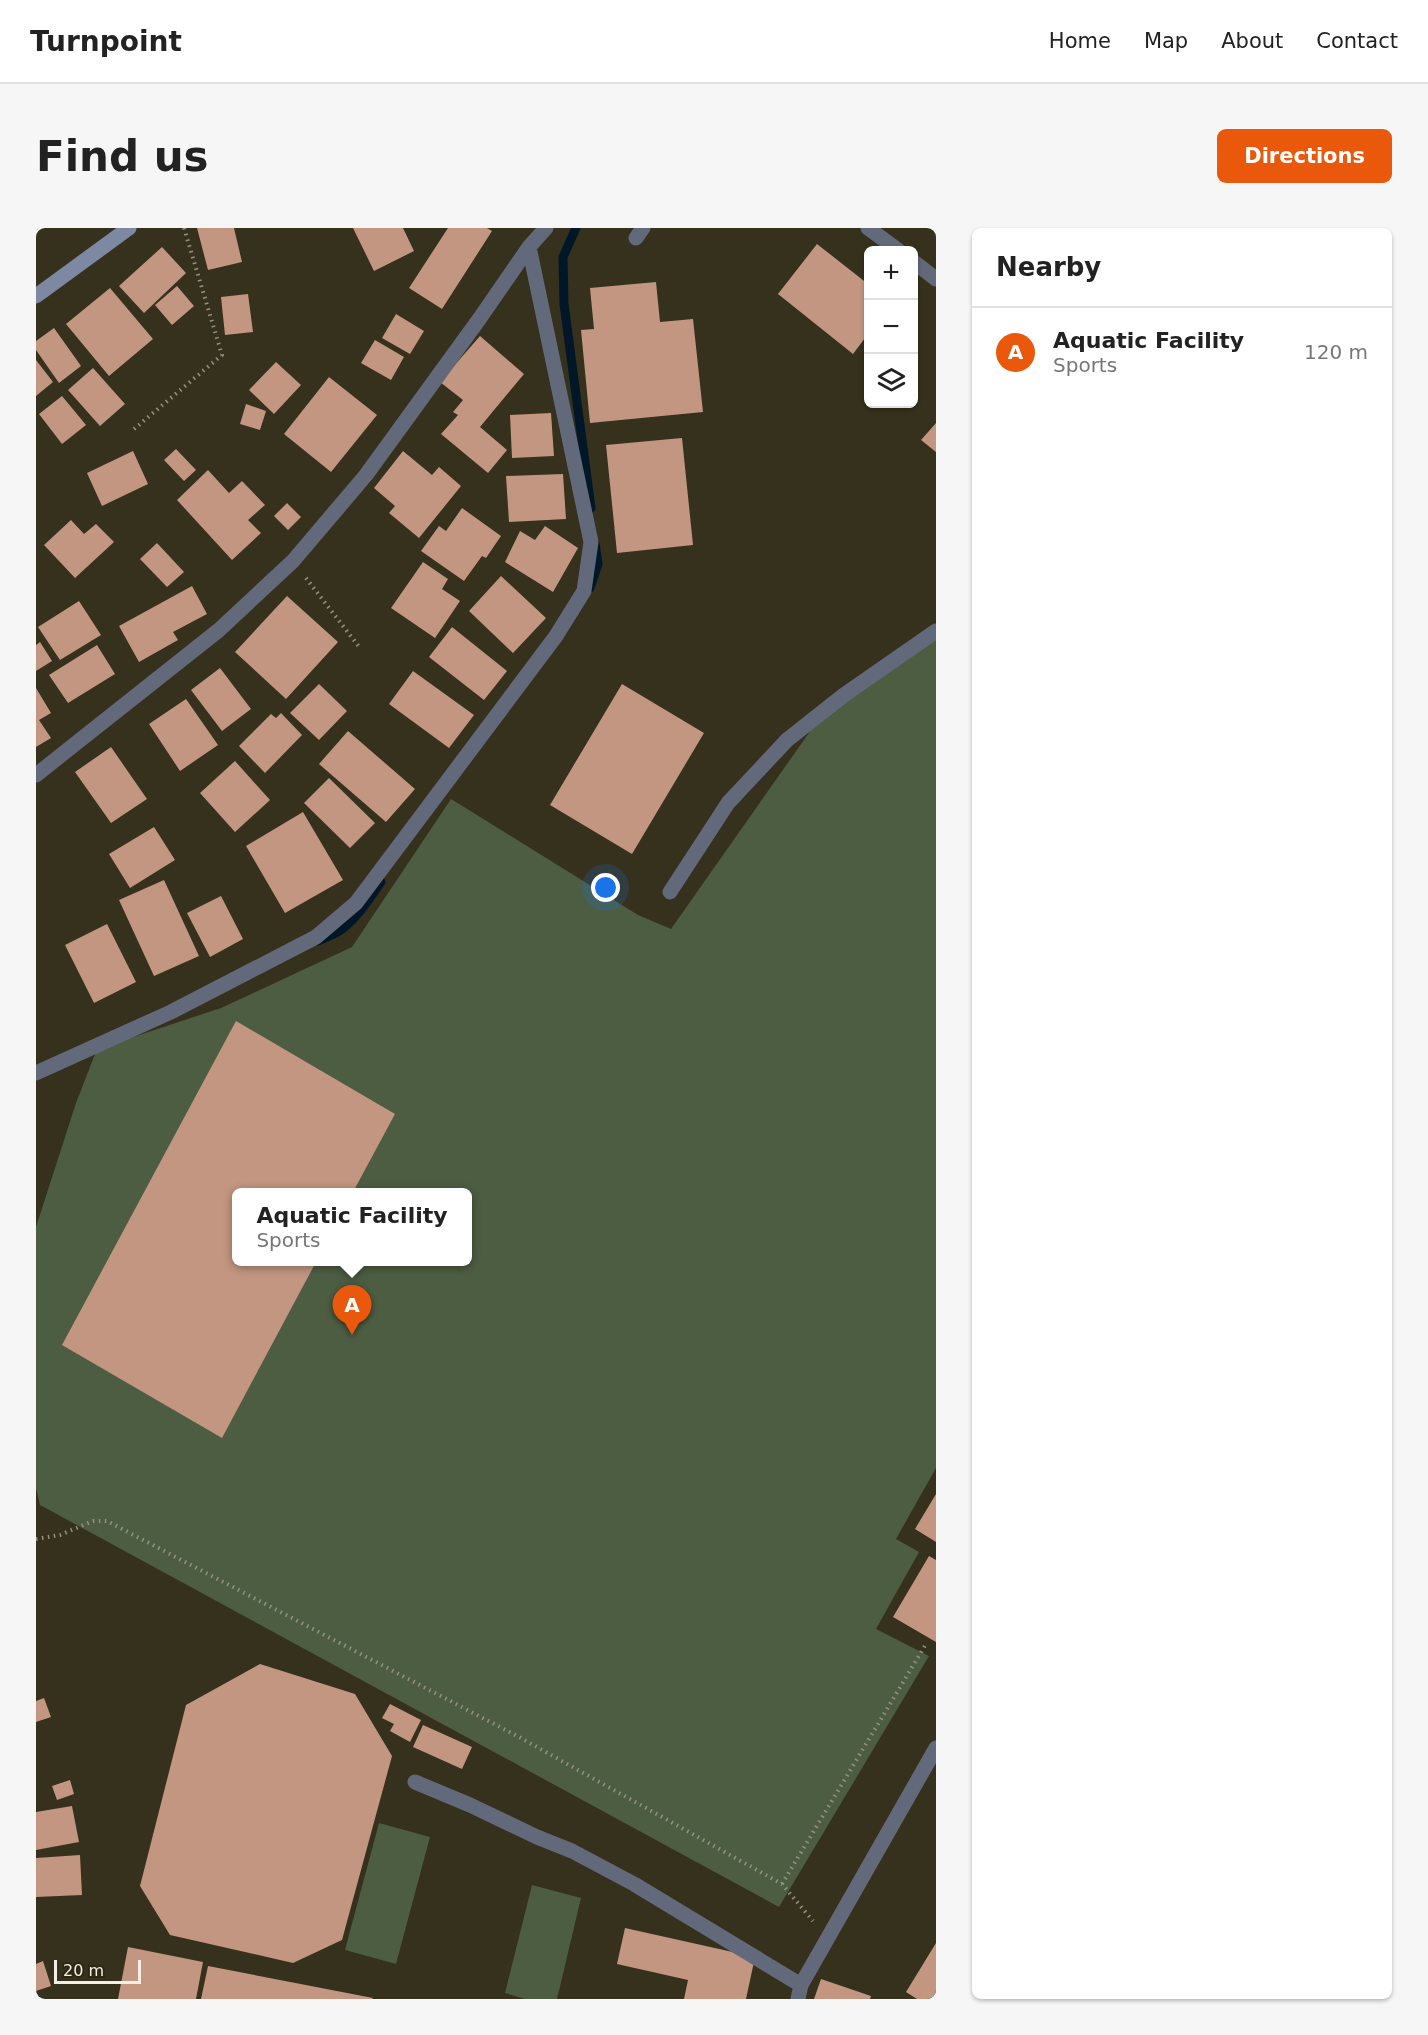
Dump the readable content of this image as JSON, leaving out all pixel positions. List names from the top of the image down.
{
  "scale_bar": "20 m",
  "page": {
    "header": "Turnpoint",
    "nav": [
      "Home",
      "Map",
      "About",
      "Contact"
    ],
    "buttons": "Directions",
    "title": "Find us",
    "heading": "Nearby",
    "map_buttons": ["+", "−"],
    "list": [
      {
        "mark": "A",
        "name": "Aquatic Facility",
        "note": "Sports",
        "value": "120 m"
      }
    ],
    "popup": ["Aquatic Facility", "Sports"],
    "pins": "A",
    "scale": "20 m"
  }
}
